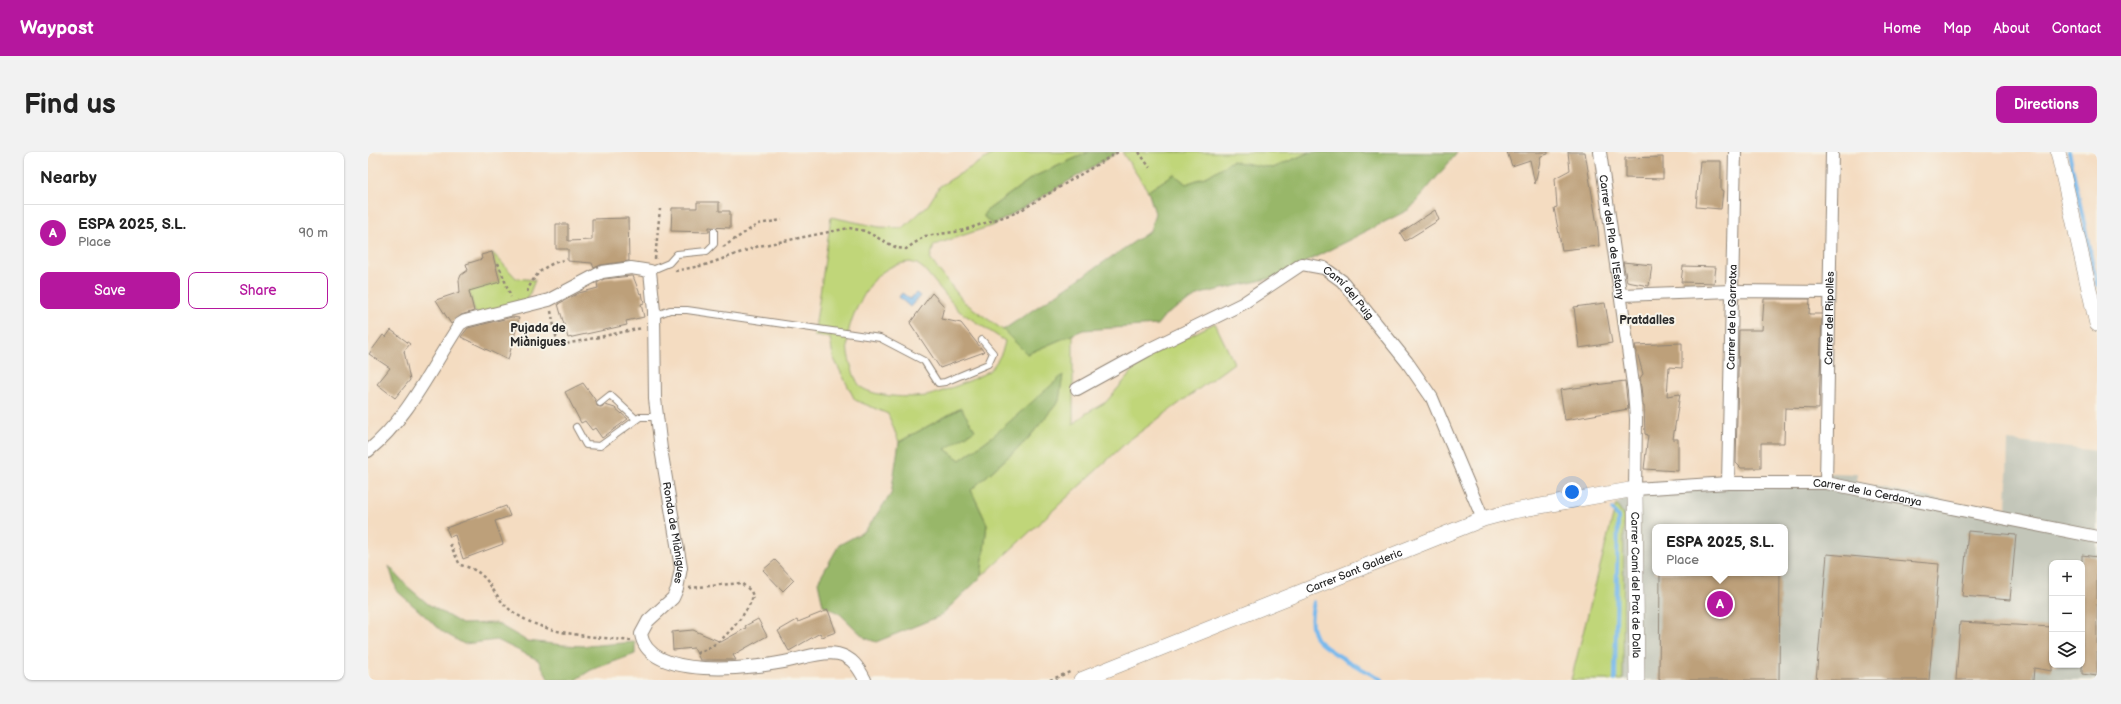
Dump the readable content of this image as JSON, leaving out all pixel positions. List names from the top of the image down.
{
  "streets": {
    "street": [
      "Carrer del Pla de l'Estany",
      "Camí del Puig",
      "Carrer de la Garrotxa",
      "Carrer del Ripollès",
      "Carrer de la Cerdanya",
      "Ronda de Miànigues",
      "Carrer Sant Galderic",
      "Carrer Camí del Prat de Dalla"
    ]
  },
  "crossings": [
    ["Carrer del Pla de l'Estany", "Carrer de la Cerdanya"],
    ["Carrer del Pla de l'Estany", "Carrer Sant Galderic"],
    ["Carrer del Pla de l'Estany", "Carrer Camí del Prat de Dalla"],
    ["Camí del Puig", "Carrer Sant Galderic"],
    ["Carrer de la Garrotxa", "Carrer de la Cerdanya"],
    ["Carrer del Ripollès", "Carrer de la Cerdanya"],
    ["Carrer de la Cerdanya", "Carrer Sant Galderic"],
    ["Carrer de la Cerdanya", "Carrer Camí del Prat de Dalla"],
    ["Carrer Sant Galderic", "Carrer Camí del Prat de Dalla"]
  ],
  "districts": ["Pratdalles", "Pujada de Miànigues"],
  "page": {
    "header": "Waypost",
    "nav": [
      "Home",
      "Map",
      "About",
      "Contact"
    ],
    "buttons": [
      "Directions",
      ["Save", "Share"]
    ],
    "title": "Find us",
    "heading": "Nearby",
    "list": [
      {
        "mark": "A",
        "name": "ESPA 2025, S.L.",
        "note": "Place",
        "value": "90 m"
      }
    ],
    "popup": ["ESPA 2025, S.L.", "Place"],
    "map_buttons": ["+", "−"],
    "pins": "A"
  }
}
